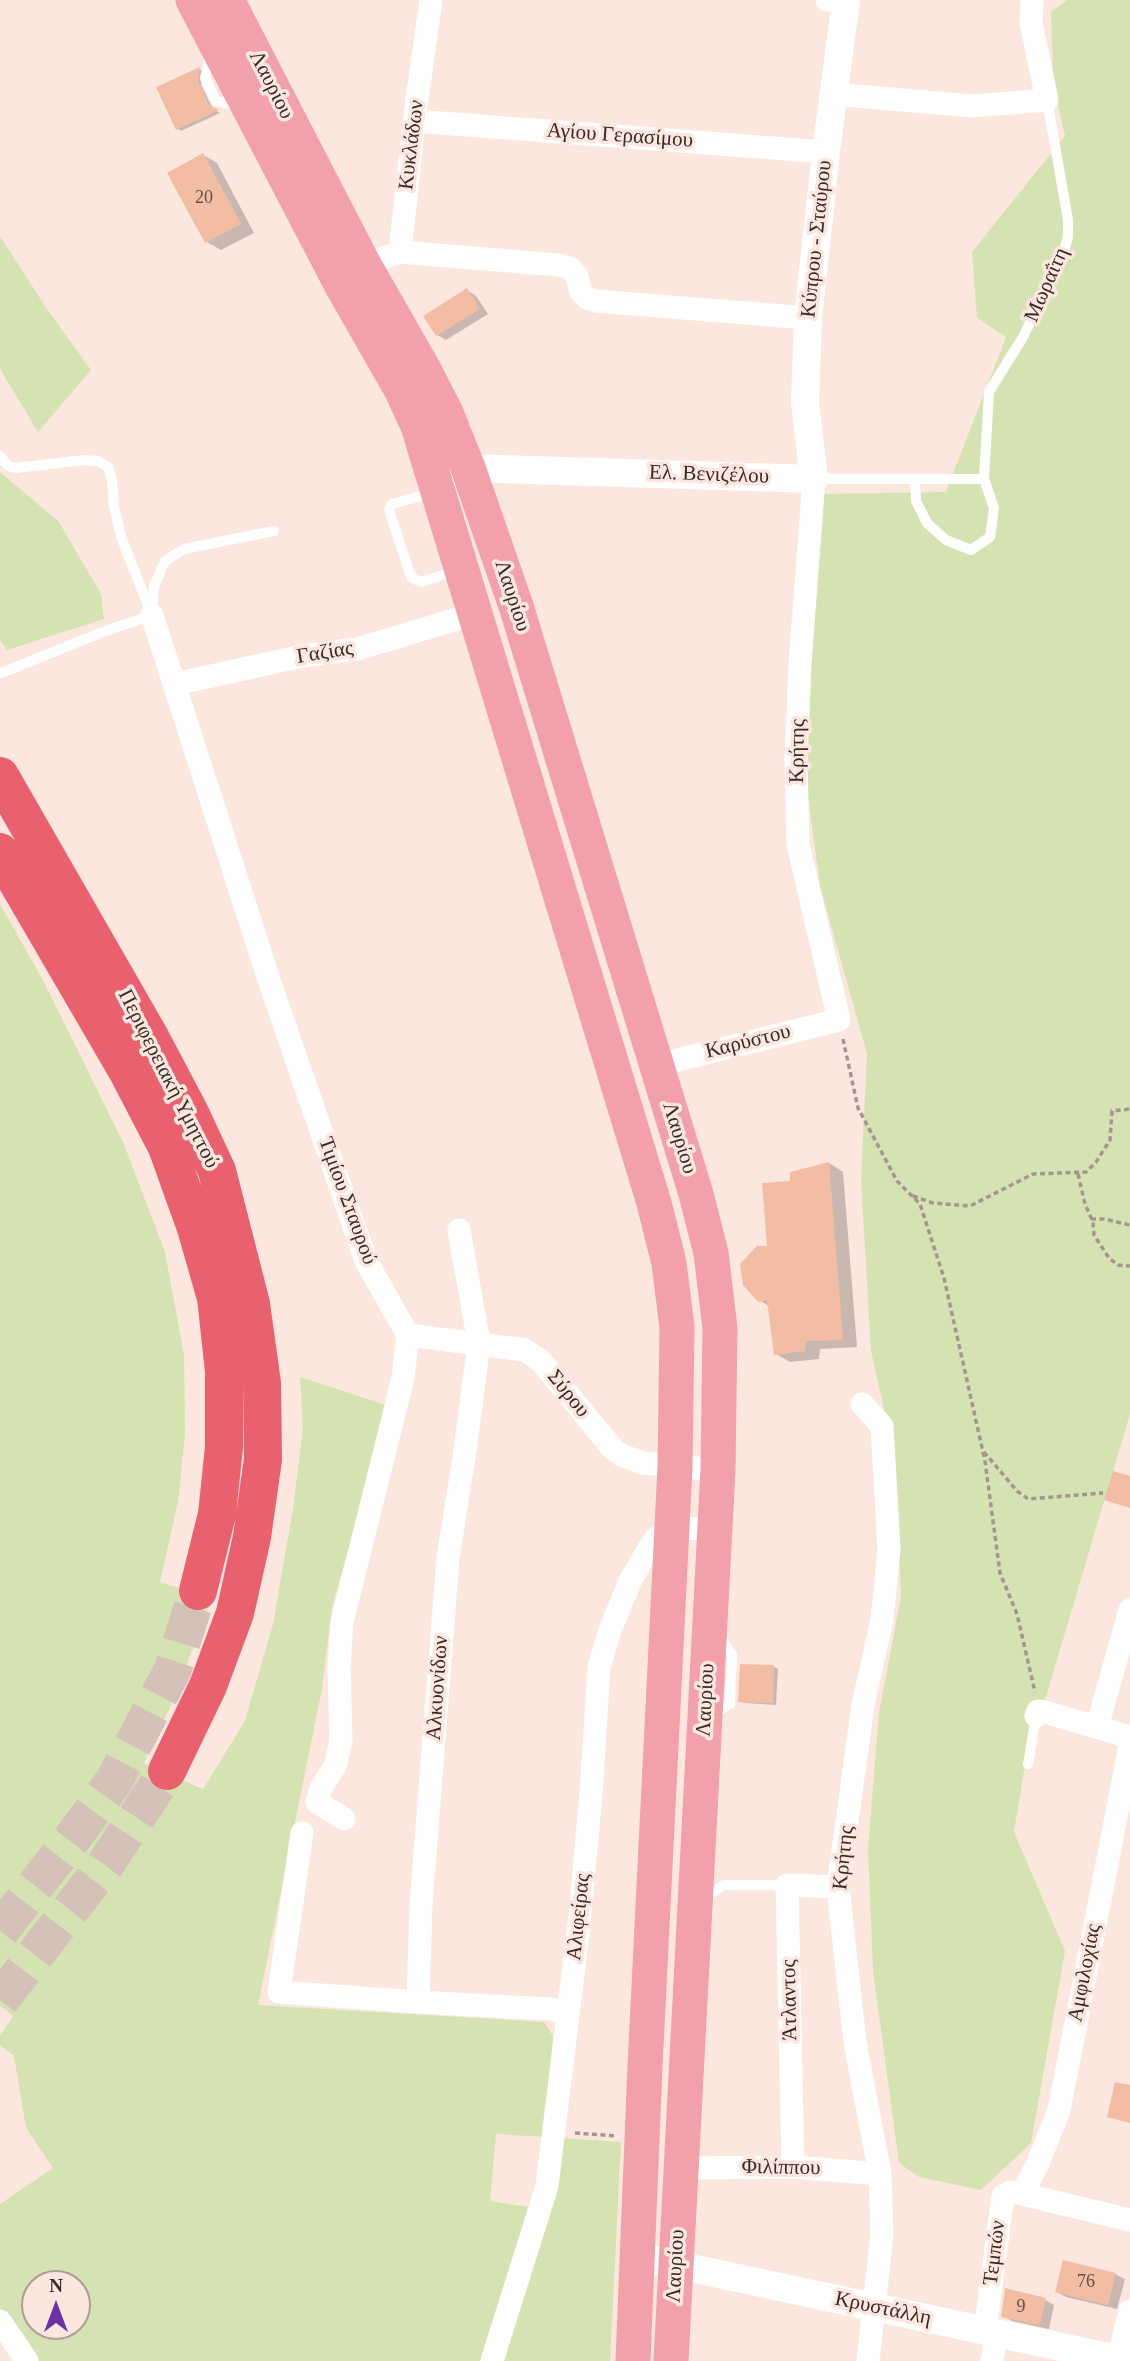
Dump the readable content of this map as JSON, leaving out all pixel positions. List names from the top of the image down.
{
  "streets": {
    "highway": ["Περιφερειακή Υμηττού"],
    "main road": ["Λαυρίου"],
    "street": [
      "Αγίου Γερασίμου",
      "Κυκλάδων",
      "Κύπρου - Σταύρου",
      "Μωραΐτη",
      "Ελ. Βενιζέλου",
      "Γαζίας",
      "Κρήτης",
      "Καρύστου",
      "Τιμίου Σταυρού",
      "Σύρου",
      "Αλκυονίδων",
      "Αλιφείρας",
      "Αμφιλοχίας",
      "Άτλαντος",
      "Φιλίππου",
      "Τεμπών",
      "Κρυστάλλη"
    ]
  },
  "crossings": [
    ["Λαυρίου", "Ελ. Βενιζέλου"],
    ["Λαυρίου", "Γαζίας"],
    ["Λαυρίου", "Καρύστου"],
    ["Λαυρίου", "Σύρου"],
    ["Λαυρίου", "Αλιφείρας"],
    ["Λαυρίου", "Φιλίππου"],
    ["Λαυρίου", "Κρυστάλλη"],
    ["Αγίου Γερασίμου", "Κυκλάδων"],
    ["Αγίου Γερασίμου", "Κύπρου - Σταύρου"],
    ["Κύπρου - Σταύρου", "Ελ. Βενιζέλου"],
    ["Κύπρου - Σταύρου", "Κρήτης"],
    ["Μωραΐτη", "Ελ. Βενιζέλου"],
    ["Ελ. Βενιζέλου", "Κρήτης"],
    ["Γαζίας", "Τιμίου Σταυρού"],
    ["Κρήτης", "Καρύστου"],
    ["Κρήτης", "Φιλίππου"],
    ["Κρήτης", "Κρυστάλλη"],
    ["Τιμίου Σταυρού", "Σύρου"],
    ["Σύρου", "Αλκυονίδων"],
    ["Αμφιλοχίας", "Τεμπών"],
    ["Άτλαντος", "Φιλίππου"],
    ["Τεμπών", "Κρυστάλλη"]
  ],
  "house_numbers": ["20", "76", "9"],
  "north": "top"
}
